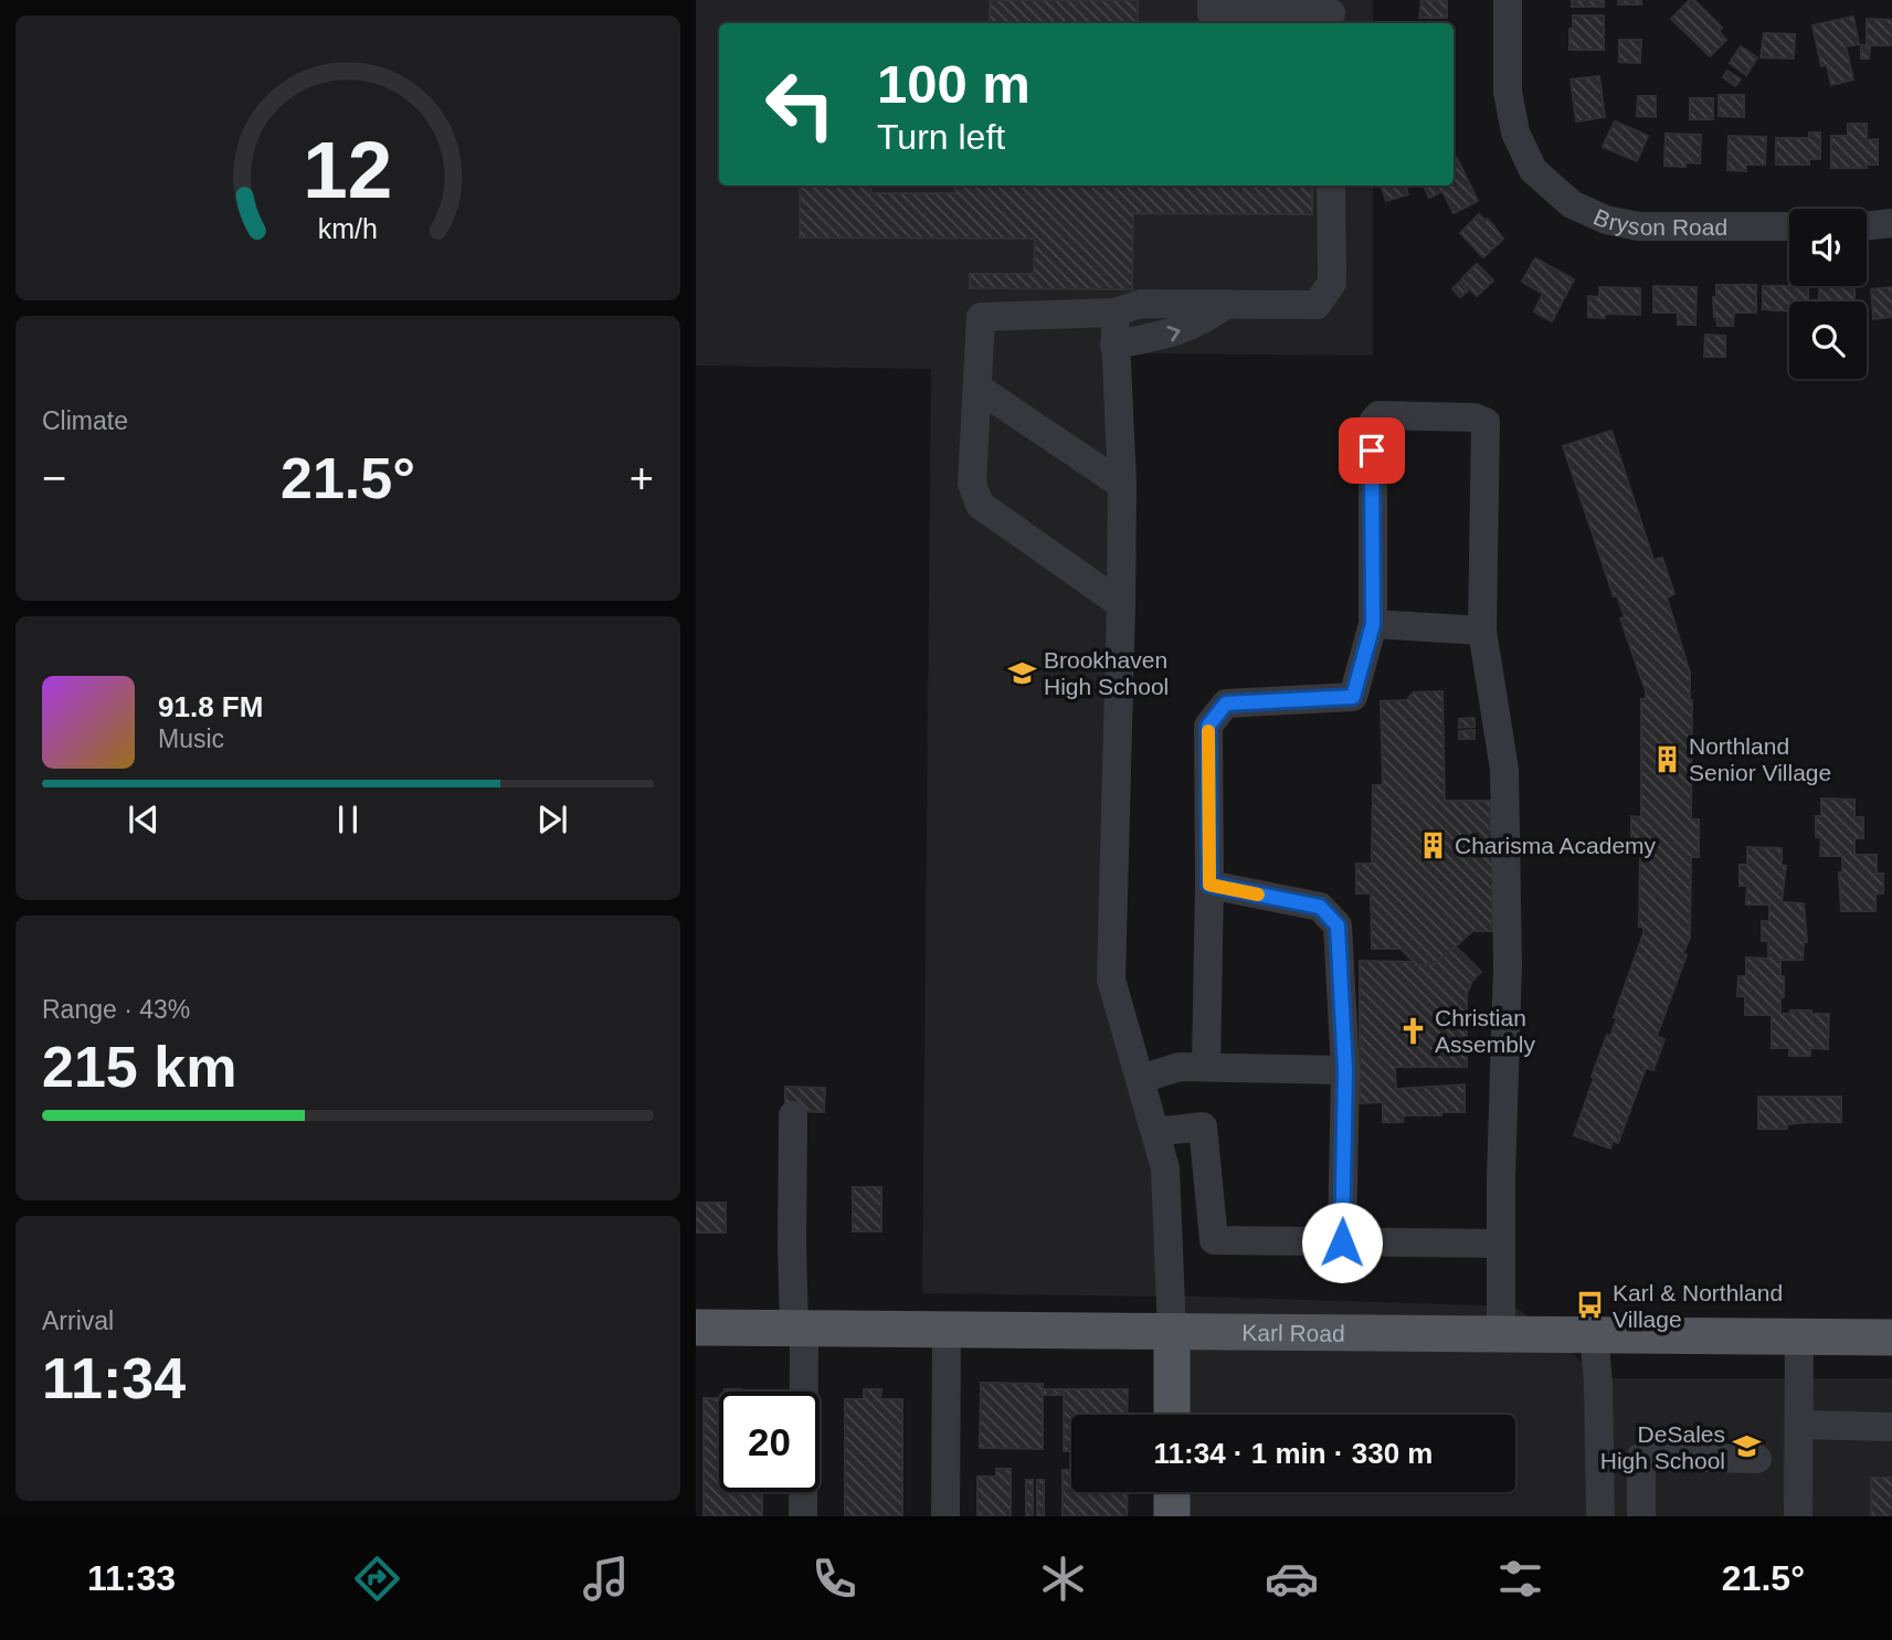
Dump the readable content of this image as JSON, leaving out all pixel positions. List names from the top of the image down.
{
  "streets": {
    "main road": ["Karl Road"],
    "street": ["Bryson Road"]
  },
  "places": {
    "school or university": ["Brookhaven High School", "DeSales High School"],
    "building": ["Northland Senior Village", "Charisma Academy"],
    "church": ["Christian Assembly"],
    "bus stop": ["Karl & Northland Village"]
  },
  "page": {
    "turn": ["100 m", "Turn left"],
    "tile": [
      "Climate",
      ["Range · 43%", "215 km"],
      ["Arrival", "11:34"]
    ],
    "heat": ["−", "21.5°", "+"],
    "song": ["91.8 FM", "Music"],
    "limit": "20",
    "trip": "11:34 · 1 min · 330 m",
    "tabs": ["11:33", "21.5°"],
    "gauge": ["12", "km/h"]
  }
}
